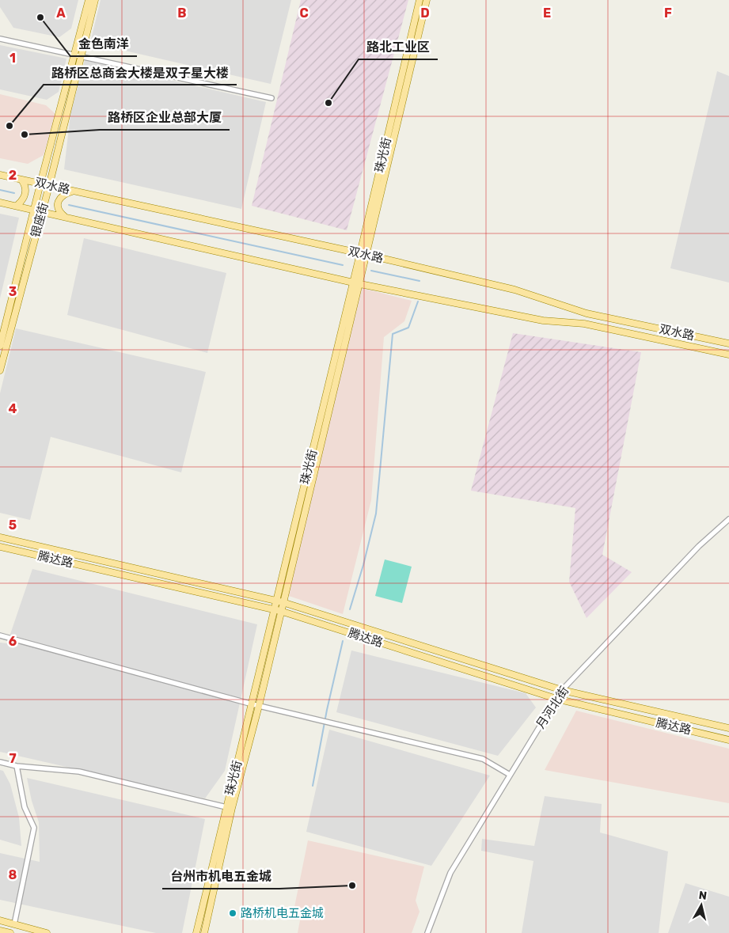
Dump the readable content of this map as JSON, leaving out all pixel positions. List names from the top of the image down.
{
  "streets": {
    "main road": [
      "珠光街",
      "双水路",
      "银座街",
      "腾达路"
    ],
    "street": ["月河北街"]
  },
  "crossings": [
    ["珠光街", "双水路"],
    ["珠光街", "腾达路"],
    ["双水路", "银座街"],
    ["腾达路", "月河北街"]
  ],
  "places": [
    "金色南洋",
    "路北工业区",
    "路桥区总商会大楼是双子星大楼",
    "路桥区企业总部大厦",
    "台州市机电五金城",
    "路桥机电五金城"
  ],
  "north": "top",
  "grid": {
    "columns": [
      "A",
      "B",
      "C",
      "D",
      "E",
      "F"
    ],
    "rows": [
      "1",
      "2",
      "3",
      "4",
      "5",
      "6",
      "7",
      "8"
    ]
  }
}
